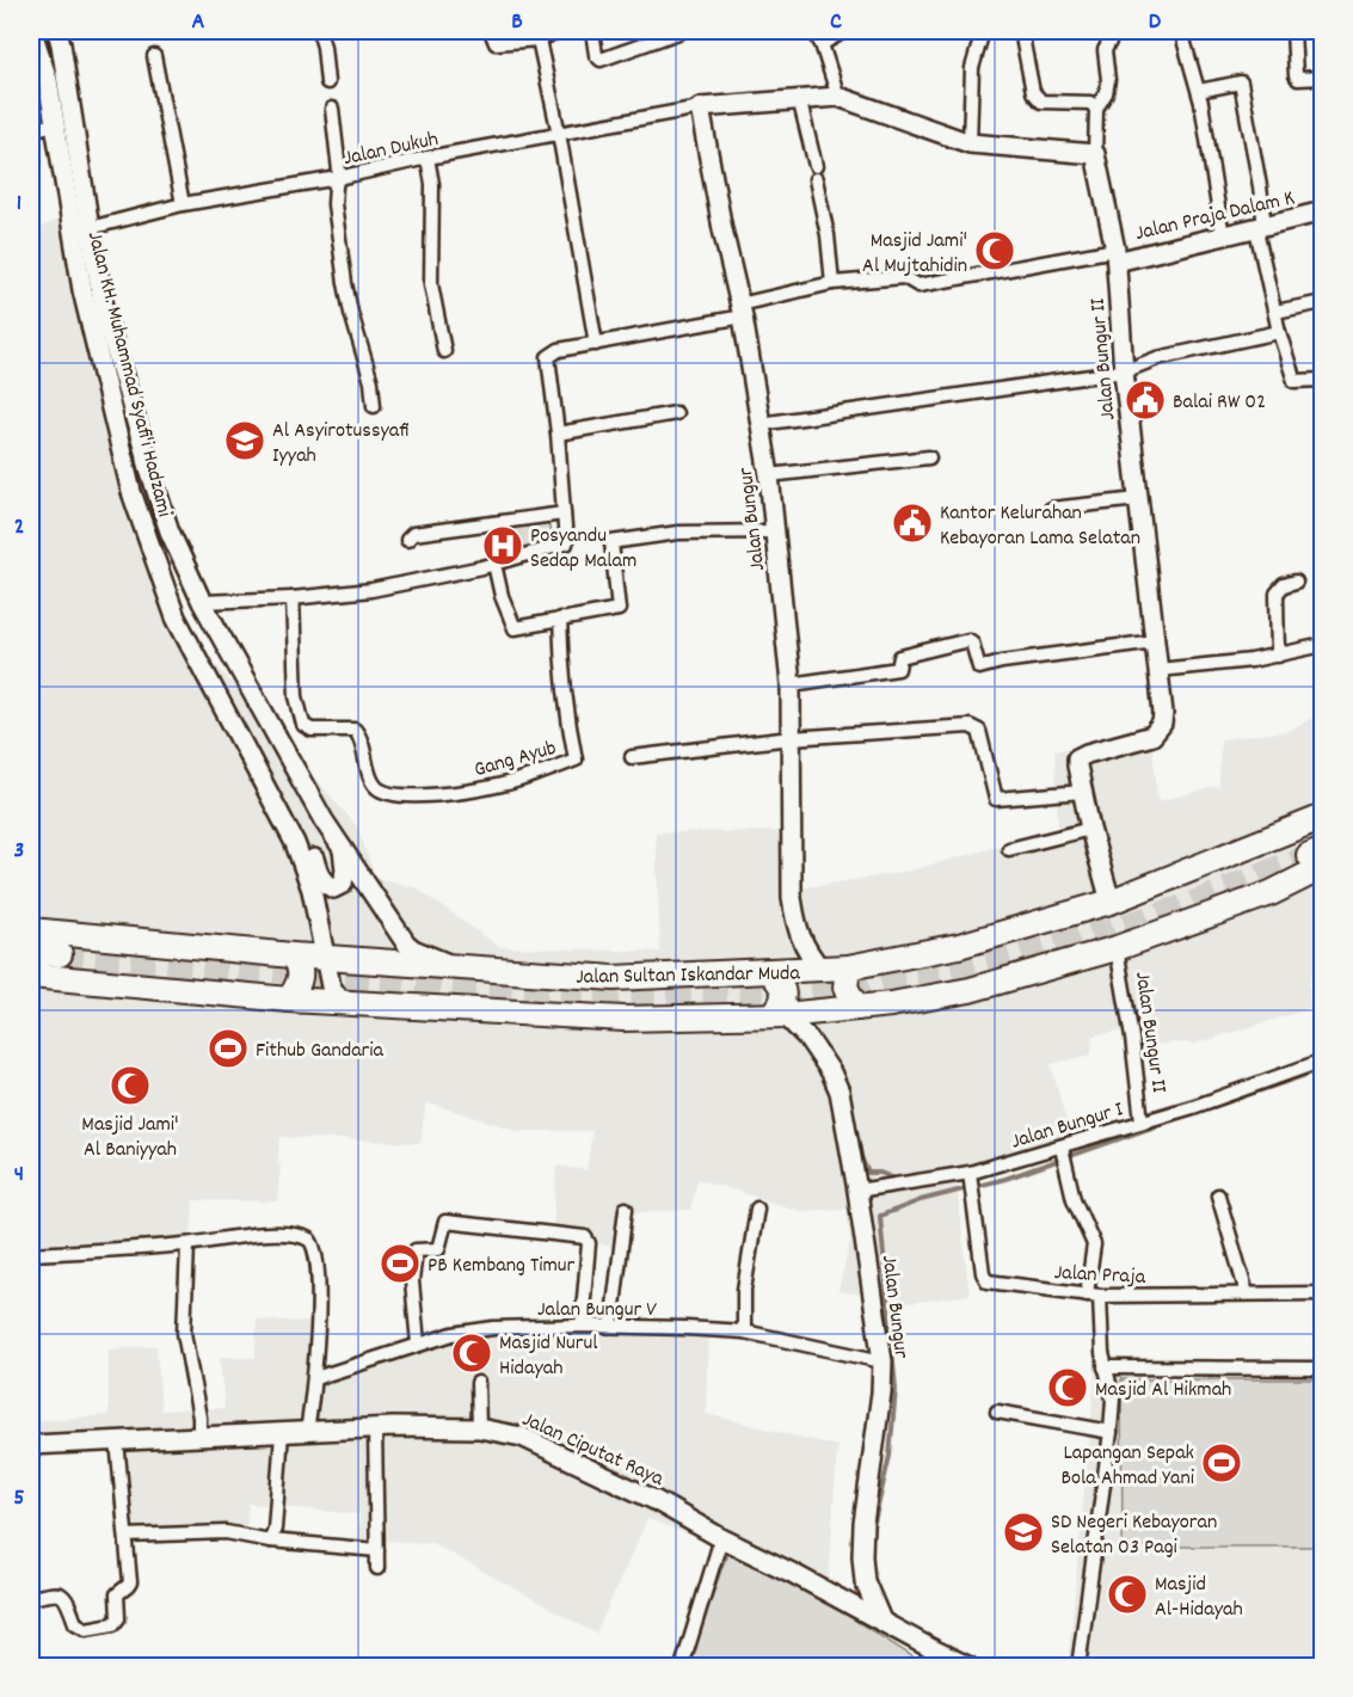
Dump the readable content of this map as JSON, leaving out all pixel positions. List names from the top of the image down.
{
  "streets": {
    "highway": ["Jalan Sultan Iskandar Muda"],
    "main road": [
      "Jalan Praja Dalam K",
      "Jalan Bungur II",
      "Jalan KH. Muhammad Syafi'i Hadzami",
      "Jalan Bungur",
      "Jalan Ciputat Raya"
    ],
    "street": [
      "Jalan Dukuh",
      "Gang Ayub",
      "Jalan Bungur I",
      "Jalan Praja",
      "Jalan Bungur V"
    ]
  },
  "crossings": [
    ["Jalan Dukuh", "Jalan KH. Muhammad Syafi'i Hadzami"],
    ["Jalan Dukuh", "Jalan Bungur"],
    ["Jalan Praja Dalam K", "Jalan Bungur II"],
    ["Jalan Bungur II", "Jalan Sultan Iskandar Muda"],
    ["Jalan Bungur II", "Jalan Bungur I"],
    ["Jalan KH. Muhammad Syafi'i Hadzami", "Jalan Sultan Iskandar Muda"],
    ["Jalan Bungur", "Jalan Sultan Iskandar Muda"],
    ["Jalan Bungur", "Jalan Bungur I"],
    ["Jalan Bungur", "Jalan Bungur V"],
    ["Jalan Bungur", "Jalan Ciputat Raya"],
    ["Jalan Bungur I", "Jalan Praja"]
  ],
  "places": {
    "mosque": [
      "Masjid Jami' Al Mujtahidin",
      "Masjid Jami' Al Baniyyah",
      "Masjid Nurul Hidayah",
      "Masjid Al Hikmah",
      "Masjid Al-Hidayah"
    ],
    "public building": ["Balai RW 02", "Kantor Kelurahan Kebayoran Lama Selatan"],
    "school or university": ["Al Asyirotussyafi Iyyah", "SD Negeri Kebayoran Selatan 03 Pagi"],
    "hospital": ["Posyandu Sedap Malam"],
    "sports": ["Fithub Gandaria", "PB Kembang Timur", "Lapangan Sepak Bola Ahmad Yani"]
  },
  "grid": {
    "columns": [
      "A",
      "B",
      "C",
      "D"
    ],
    "rows": [
      "1",
      "2",
      "3",
      "4",
      "5"
    ]
  }
}
